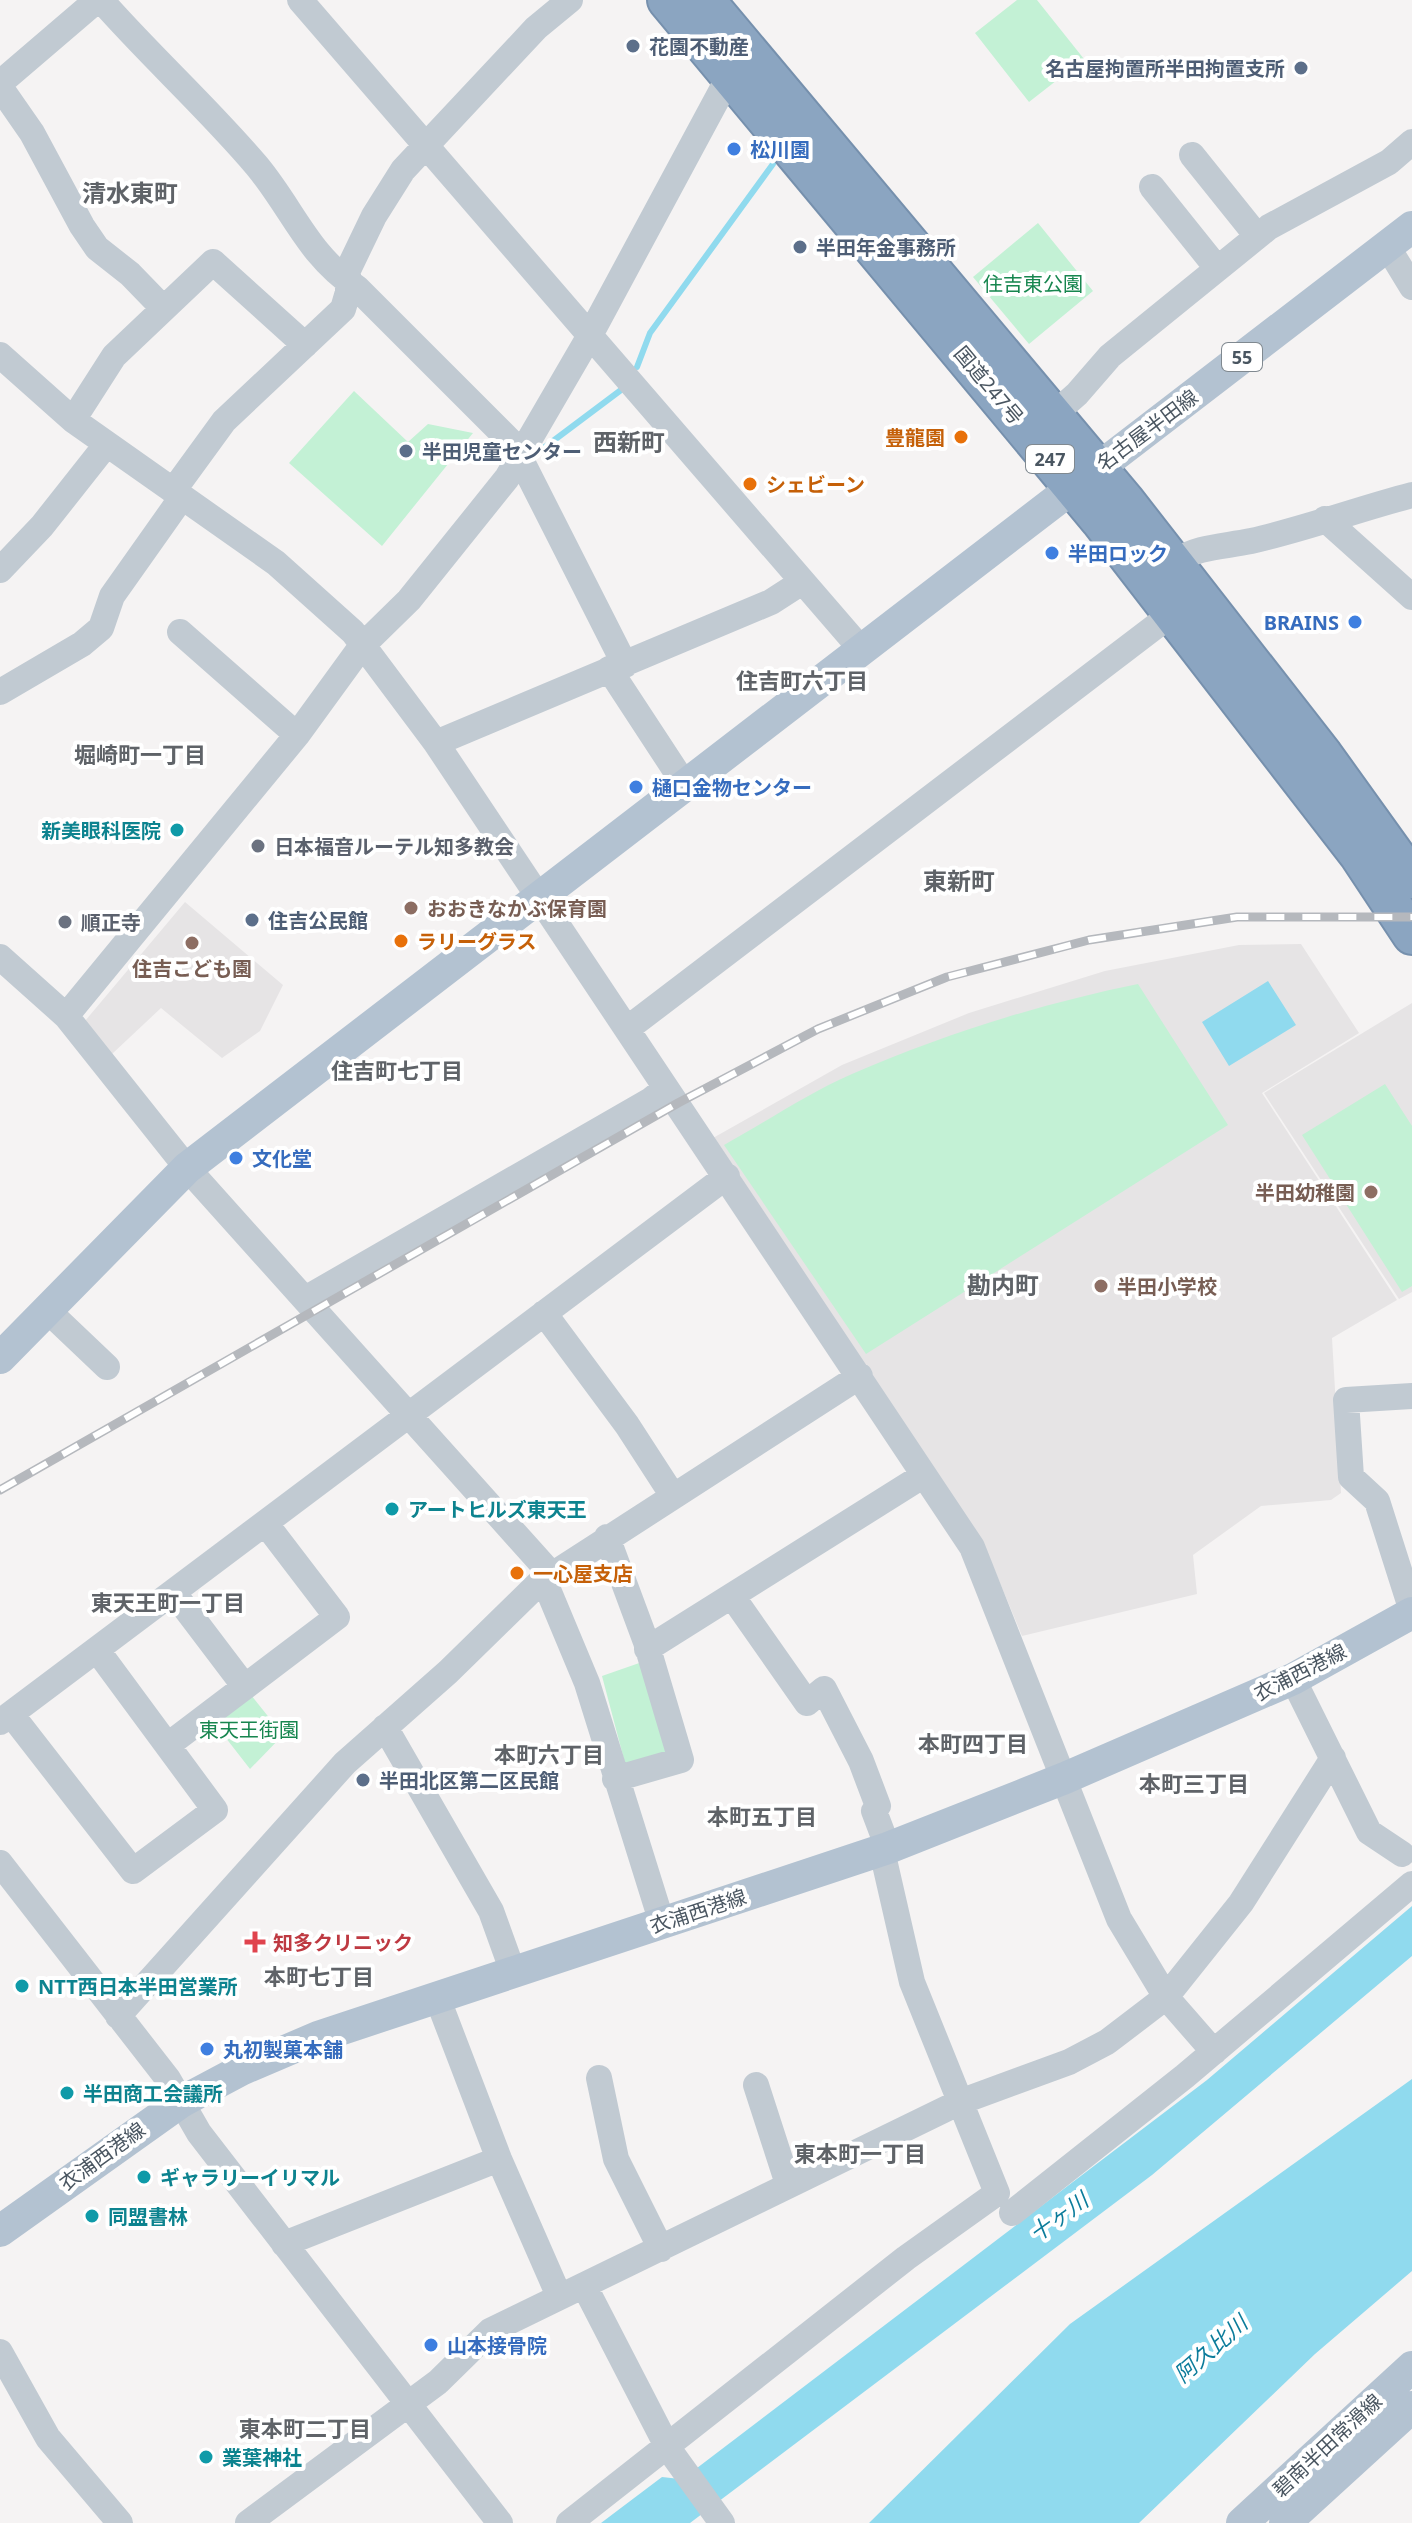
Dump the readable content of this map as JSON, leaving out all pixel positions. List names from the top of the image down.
{
  "streets": {
    "highway": ["国道247号", "247"],
    "main road": [
      "55",
      "名古屋半田線",
      "衣浦西港線",
      "碧南半田常滑線"
    ]
  },
  "crossings": [
    ["国道247号", "名古屋半田線"]
  ],
  "districts": [
    "清水東町",
    "西新町",
    "住吉町六丁目",
    "堀崎町一丁目",
    "東新町",
    "住吉町七丁目",
    "勘内町",
    "東天王町一丁目",
    "本町四丁目",
    "本町六丁目",
    "本町三丁目",
    "本町五丁目",
    "本町七丁目",
    "東本町一丁目",
    "東本町二丁目"
  ],
  "water": ["十ヶ川", "阿久比川"],
  "parks": ["住吉東公園", "東天王街園"],
  "places": {
    "other": [
      "花園不動産",
      "名古屋拘置所半田拘置支所",
      "松川園",
      "半田年金事務所",
      "豊龍園",
      "半田児童センター",
      "シェビーン",
      "半田ロック",
      "BRAINS",
      "樋口金物センター",
      "新美眼科医院",
      "日本福音ルーテル知多教会",
      "おおきなかぶ保育園",
      "住吉公民館",
      "順正寺",
      "ラリーグラス",
      "住吉こども園",
      "文化堂",
      "半田幼稚園",
      "半田小学校",
      "アートヒルズ東天王",
      "一心屋支店",
      "半田北区第二区民館",
      "NTT西日本半田営業所",
      "丸初製菓本舗",
      "半田商工会議所",
      "ギャラリーイリマル",
      "同盟書林",
      "山本接骨院",
      "業葉神社"
    ],
    "health": ["知多クリニック"]
  }
}
